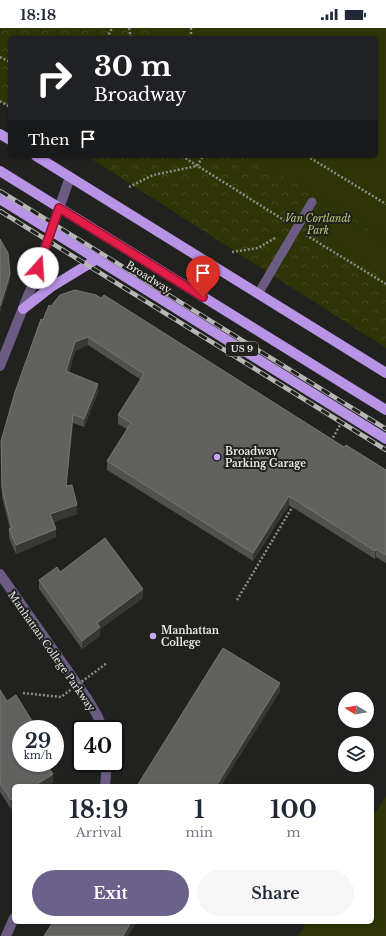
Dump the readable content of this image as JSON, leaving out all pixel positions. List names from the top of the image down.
{
  "streets": {
    "main road": ["Broadway", "US 9"],
    "street": ["Manhattan College Parkway"]
  },
  "parks": ["Van Cortlandt Park"],
  "places": ["Broadway Parking Garage", "Manhattan College"],
  "north": "left",
  "page": {
    "status": "18:18",
    "turn": ["30 m", "Broadway"],
    "then": "Then",
    "speed": "29 km/h",
    "limit": "40",
    "eta": [
      "18:19",
      "Arrival",
      "1",
      "min",
      "100",
      "m"
    ],
    "buttons": ["Exit", "Share"]
  }
}
